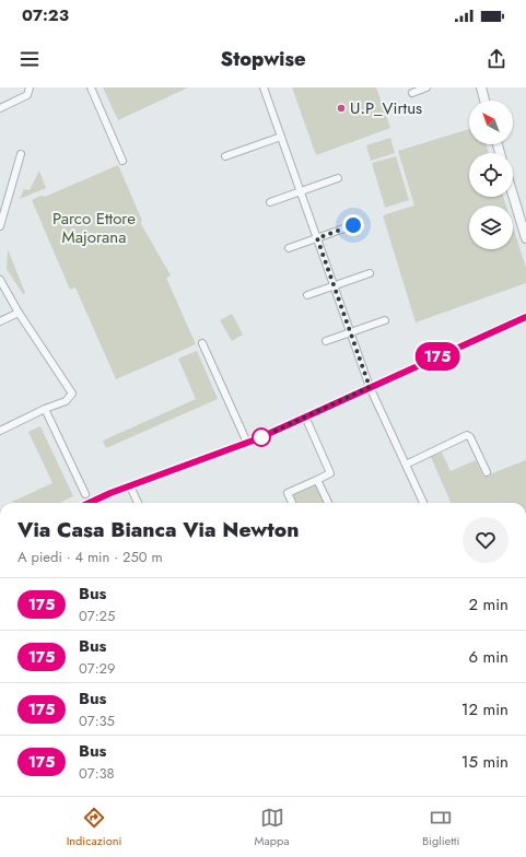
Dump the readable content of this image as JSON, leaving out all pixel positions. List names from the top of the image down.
{
  "parks": ["Parco Ettore Majorana"],
  "places": ["U.P_Virtus"],
  "lines": ["bus line 175"],
  "north": "top left",
  "page": {
    "status": "07:23",
    "header": "Stopwise",
    "on_map": "175",
    "heading": ["Via Casa Bianca Via Newton", "A piedi · 4 min · 250 m"],
    "list": [
      {
        "mark": "175",
        "name": "Bus",
        "note": "07:25",
        "value": "2 min"
      },
      {
        "mark": "175",
        "name": "Bus",
        "note": "07:29",
        "value": "6 min"
      },
      {
        "mark": "175",
        "name": "Bus",
        "note": "07:35",
        "value": "12 min"
      },
      {
        "mark": "175",
        "name": "Bus",
        "note": "07:38",
        "value": "15 min"
      }
    ],
    "tabs": ["Indicazioni", "Mappa", "Biglietti"]
  }
}
